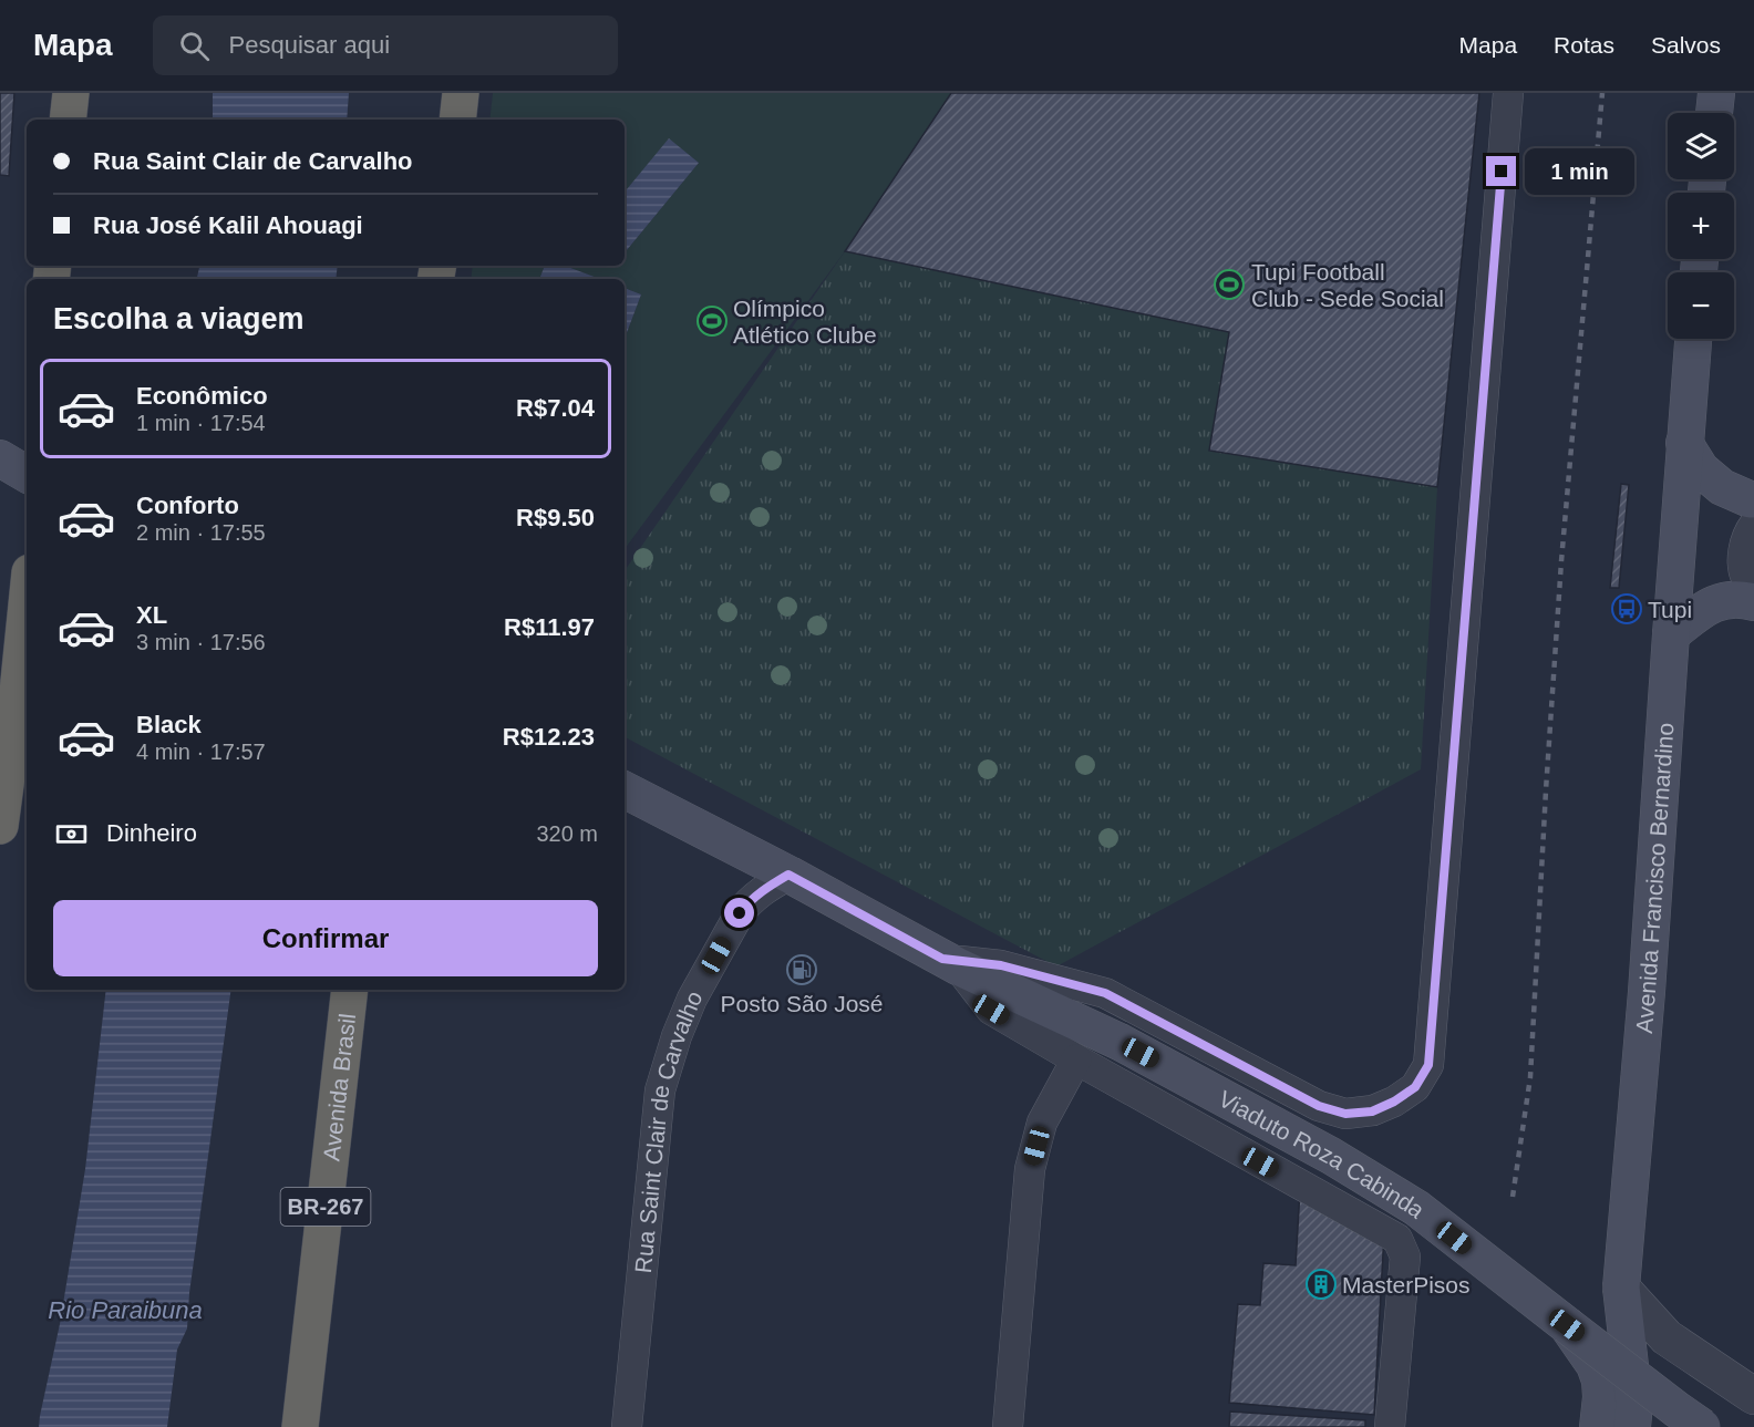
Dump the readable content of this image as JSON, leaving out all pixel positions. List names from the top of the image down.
{
  "streets": {
    "highway": ["Avenida Brasil", "BR-267"],
    "main road": ["Avenida Francisco Bernardino", "Viaduto Roza Cabinda"],
    "street": ["Rua Saint Clair de Carvalho"]
  },
  "crossings": [
    ["Rua Saint Clair de Carvalho", "Viaduto Roza Cabinda"]
  ],
  "water": ["Rio Paraibuna"],
  "places": {
    "sports": ["Tupi Football Club - Sede Social", "Olímpico Atlético Clube"],
    "bus stop": ["Tupi"],
    "fuel station": ["Posto São José"],
    "building": ["MasterPisos"]
  },
  "page": {
    "header": "Mapa",
    "search": "Pesquisar aqui",
    "nav": ["Mapa", "Rotas", "Salvos"],
    "map_buttons": ["+", "−"],
    "banner": ["Rua Saint Clair de Carvalho", "Rua José Kalil Ahouagi"],
    "bubble": "1 min",
    "heading": "Escolha a viagem",
    "list": [
      {
        "name": "Econômico",
        "note": "1 min · 17:54",
        "value": "R$7.04"
      },
      {
        "name": "Conforto",
        "note": "2 min · 17:55",
        "value": "R$9.50"
      },
      {
        "name": "XL",
        "note": "3 min · 17:56",
        "value": "R$11.97"
      },
      {
        "name": "Black",
        "note": "4 min · 17:57",
        "value": "R$12.23"
      }
    ],
    "pay": ["Dinheiro", "320 m"],
    "buttons": "Confirmar"
  }
}
